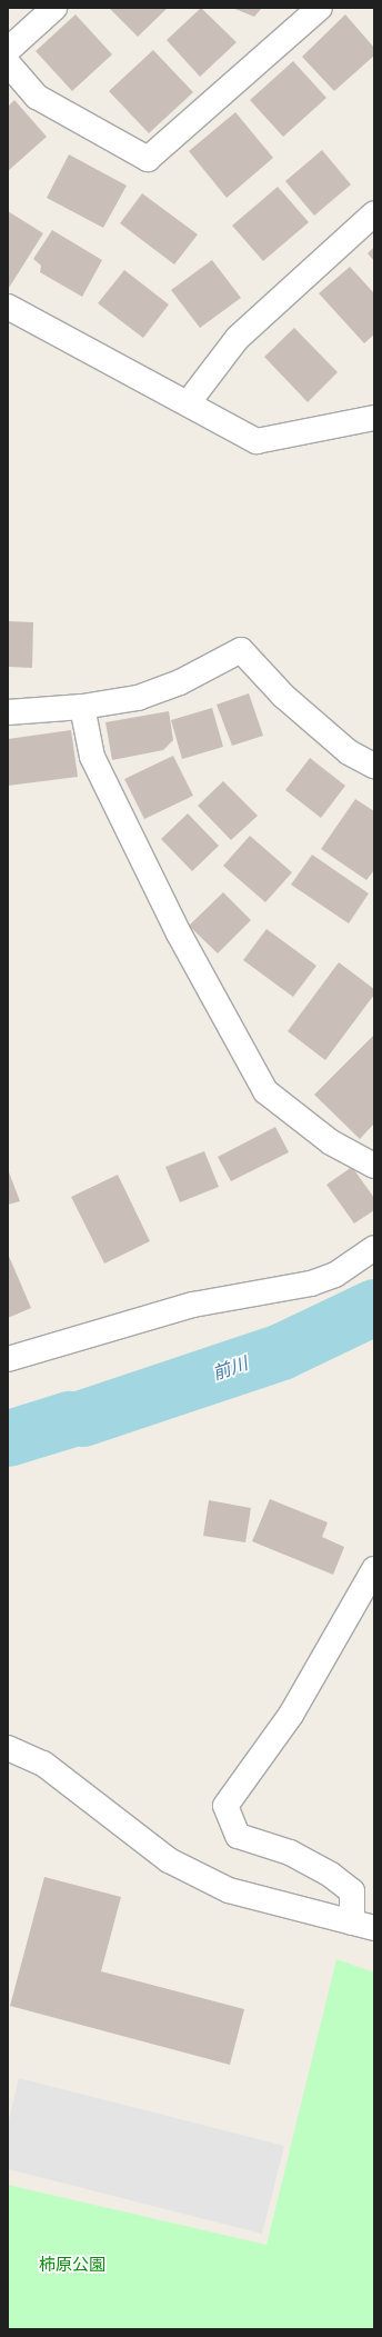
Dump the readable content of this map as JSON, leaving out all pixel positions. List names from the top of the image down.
{
  "water": ["前川"],
  "parks": ["柿原公園"]
}
